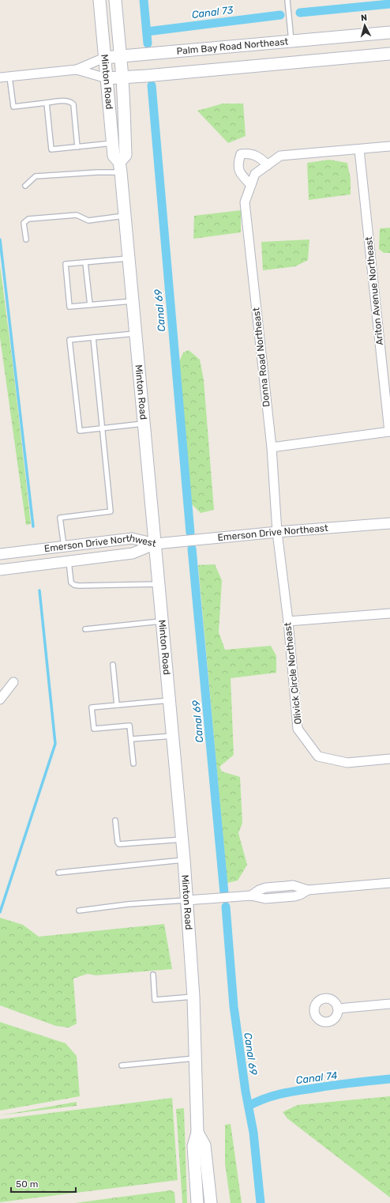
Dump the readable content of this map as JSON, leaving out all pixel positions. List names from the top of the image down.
{
  "streets": {
    "main road": ["Palm Bay Road Northeast", "Minton Road"],
    "street": [
      "Ariton Avenue Northeast",
      "Donna Road Northeast",
      "Emerson Drive Northeast",
      "Emerson Drive Northwest",
      "Olivick Circle Northeast"
    ]
  },
  "crossings": [
    ["Palm Bay Road Northeast", "Minton Road"],
    ["Minton Road", "Emerson Drive Northeast"],
    ["Minton Road", "Emerson Drive Northwest"],
    ["Ariton Avenue Northeast", "Donna Road Northeast"],
    ["Donna Road Northeast", "Emerson Drive Northeast"],
    ["Donna Road Northeast", "Olivick Circle Northeast"],
    ["Emerson Drive Northeast", "Emerson Drive Northwest"],
    ["Emerson Drive Northeast", "Olivick Circle Northeast"]
  ],
  "water": ["Canal 73", "Canal 69", "Canal 74"],
  "scale_bar": "50 m",
  "north": "top"
}
